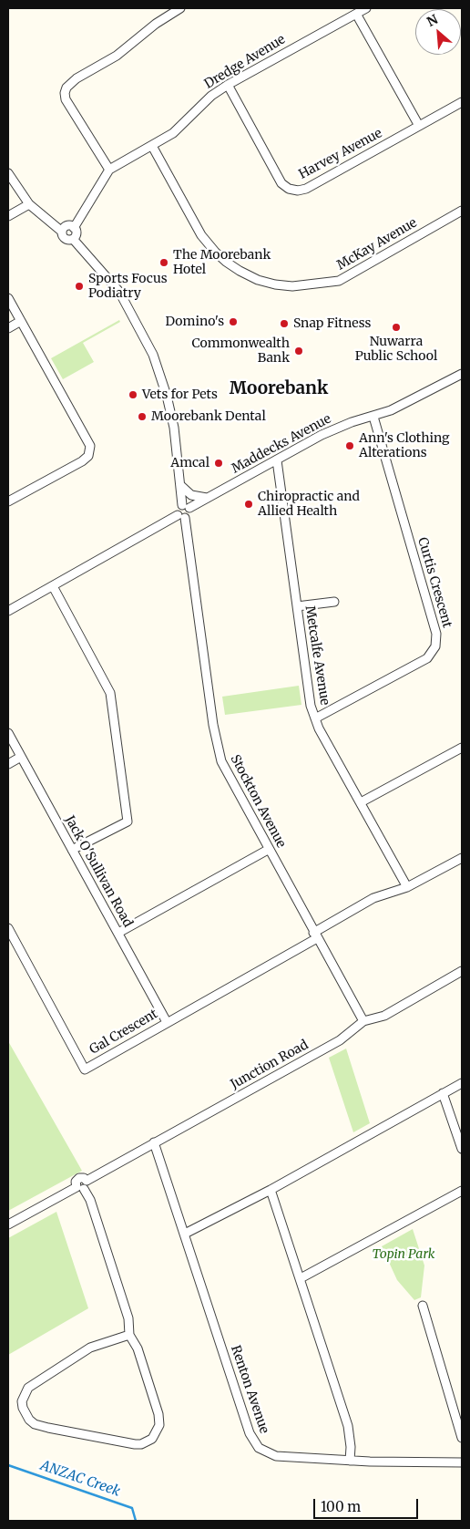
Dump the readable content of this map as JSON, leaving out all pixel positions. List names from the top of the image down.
{
  "streets": {
    "street": [
      "Dredge Avenue",
      "Harvey Avenue",
      "McKay Avenue",
      "Maddecks Avenue",
      "Curtis Crescent",
      "Metcalfe Avenue",
      "Stockton Avenue",
      "Jack O'Sullivan Road",
      "Gal Crescent",
      "Junction Road",
      "Renton Avenue"
    ]
  },
  "crossings": [
    ["Dredge Avenue", "Harvey Avenue"],
    ["Dredge Avenue", "McKay Avenue"],
    ["Maddecks Avenue", "Curtis Crescent"],
    ["Maddecks Avenue", "Metcalfe Avenue"],
    ["Curtis Crescent", "Metcalfe Avenue"],
    ["Metcalfe Avenue", "Gal Crescent"],
    ["Stockton Avenue", "Gal Crescent"],
    ["Stockton Avenue", "Junction Road"],
    ["Jack O'Sullivan Road", "Gal Crescent"],
    ["Junction Road", "Renton Avenue"]
  ],
  "districts": ["Moorebank"],
  "water": ["ANZAC Creek"],
  "parks": ["Topin Park"],
  "places": [
    "The Moorebank Hotel",
    "Sports Focus Podiatry",
    "Domino's",
    "Snap Fitness",
    "Nuwarra Public School",
    "Commonwealth Bank",
    "Vets for Pets",
    "Moorebank Dental",
    "Ann's Clothing Alterations",
    "Amcal",
    "Chiropractic and Allied Health"
  ],
  "scale_bar": "100 m",
  "north": "top left"
}
